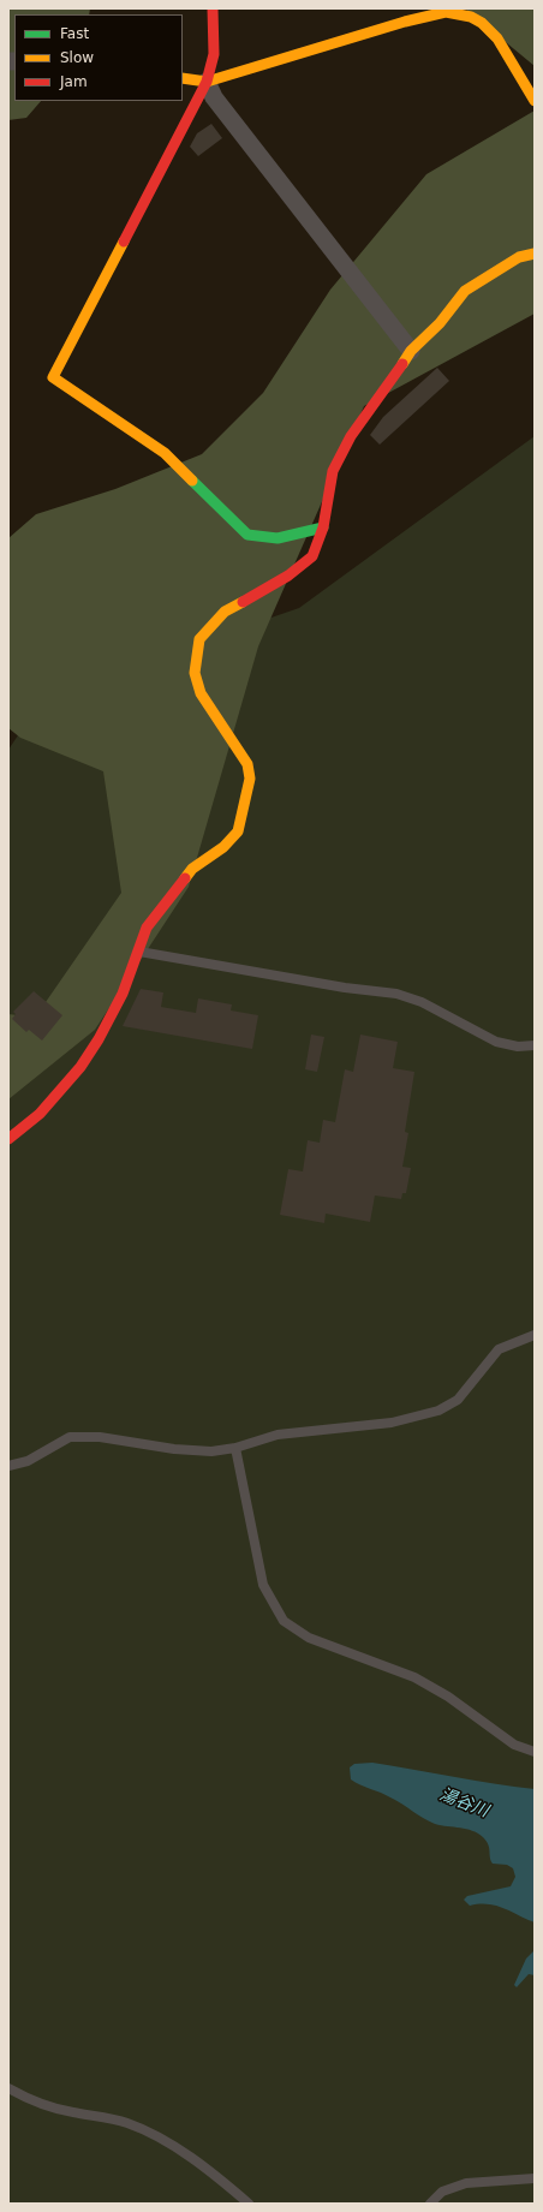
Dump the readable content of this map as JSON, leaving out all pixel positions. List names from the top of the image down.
{
  "water": ["湯谷川"],
  "legend": ["Fast", "Slow", "Jam"]
}
